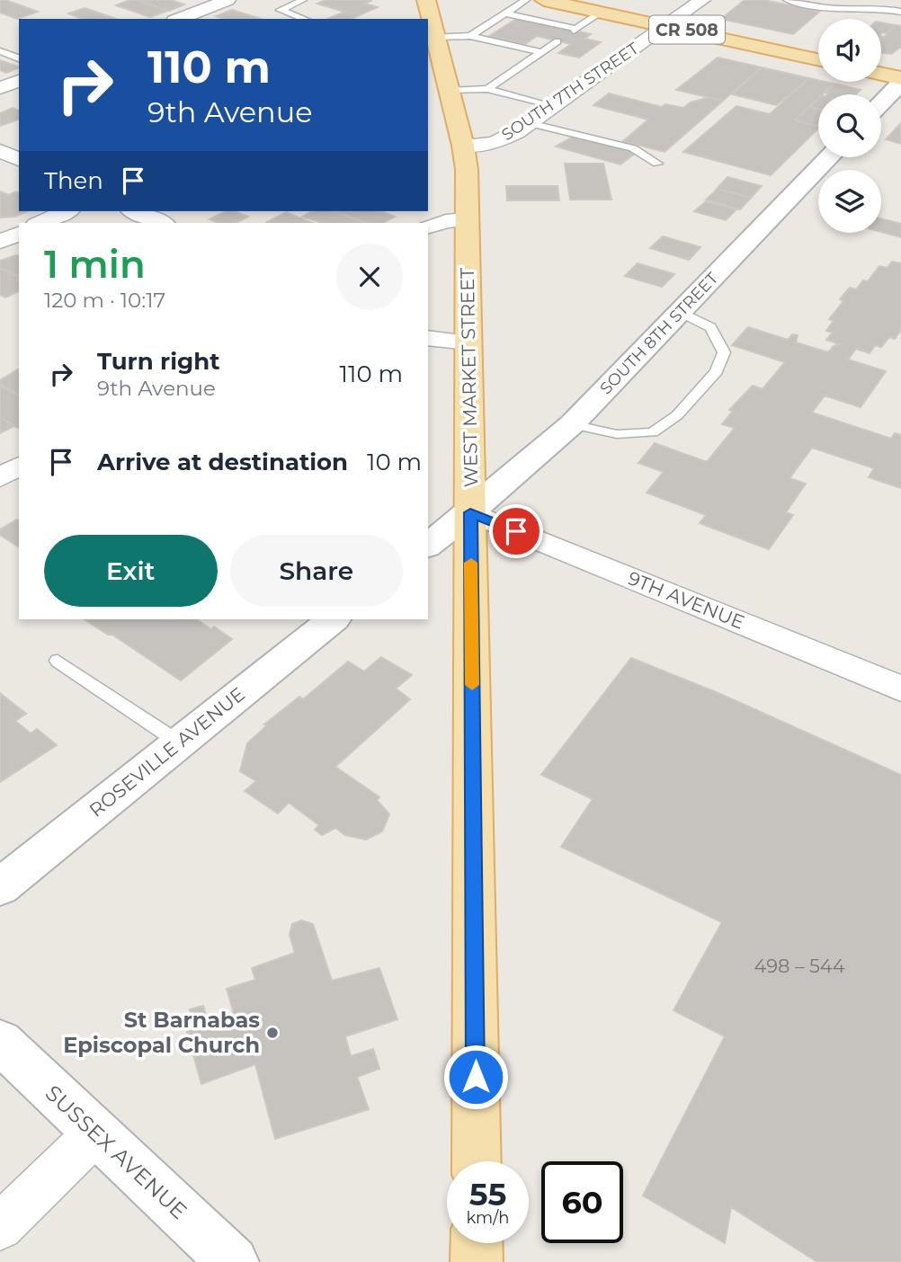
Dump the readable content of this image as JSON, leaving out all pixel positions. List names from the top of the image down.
{
  "streets": {
    "main road": ["CR 508", "WEST MARKET STREET"],
    "street": [
      "SOUTH 7TH STREET",
      "SOUTH 8TH STREET",
      "9TH AVENUE",
      "ROSEVILLE AVENUE",
      "SUSSEX AVENUE"
    ]
  },
  "crossings": [
    ["CR 508", "SOUTH 7TH STREET"],
    ["SOUTH 7TH STREET", "WEST MARKET STREET"],
    ["SOUTH 8TH STREET", "WEST MARKET STREET"],
    ["SOUTH 8TH STREET", "9TH AVENUE"],
    ["WEST MARKET STREET", "9TH AVENUE"]
  ],
  "places": ["St Barnabas Episcopal Church"],
  "house_numbers": ["498 – 544"],
  "page": {
    "turn": ["110 m", "9th Avenue"],
    "then": "Then",
    "heading": ["1 min", "120 m · 10:17"],
    "list": [
      {
        "name": "Turn right",
        "note": "9th Avenue",
        "value": "110 m"
      },
      {
        "name": "Arrive at destination",
        "value": "10 m"
      }
    ],
    "buttons": ["Exit", "Share"],
    "speed": "55 km/h",
    "limit": "60"
  }
}
